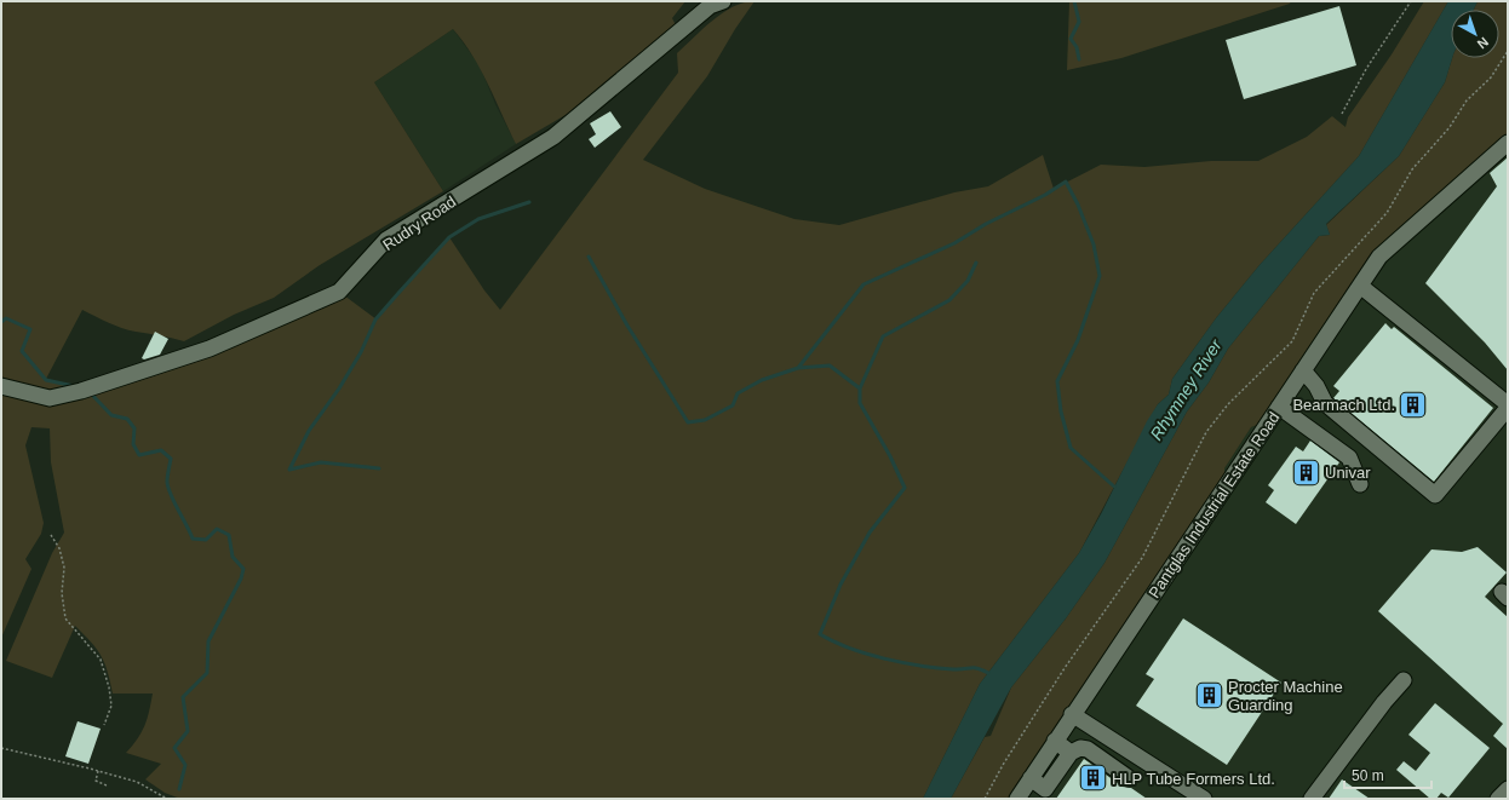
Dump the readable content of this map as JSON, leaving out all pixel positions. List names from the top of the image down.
{
  "streets": {
    "street": ["Rudry Road", "Pantglas Industrial Estate Road"]
  },
  "water": ["Rhymney River"],
  "places": {
    "building": [
      "Bearmach Ltd.",
      "Univar",
      "Procter Machine Guarding",
      "HLP Tube Formers Ltd."
    ]
  },
  "scale_bar": "50 m",
  "north": "bottom right"
}
